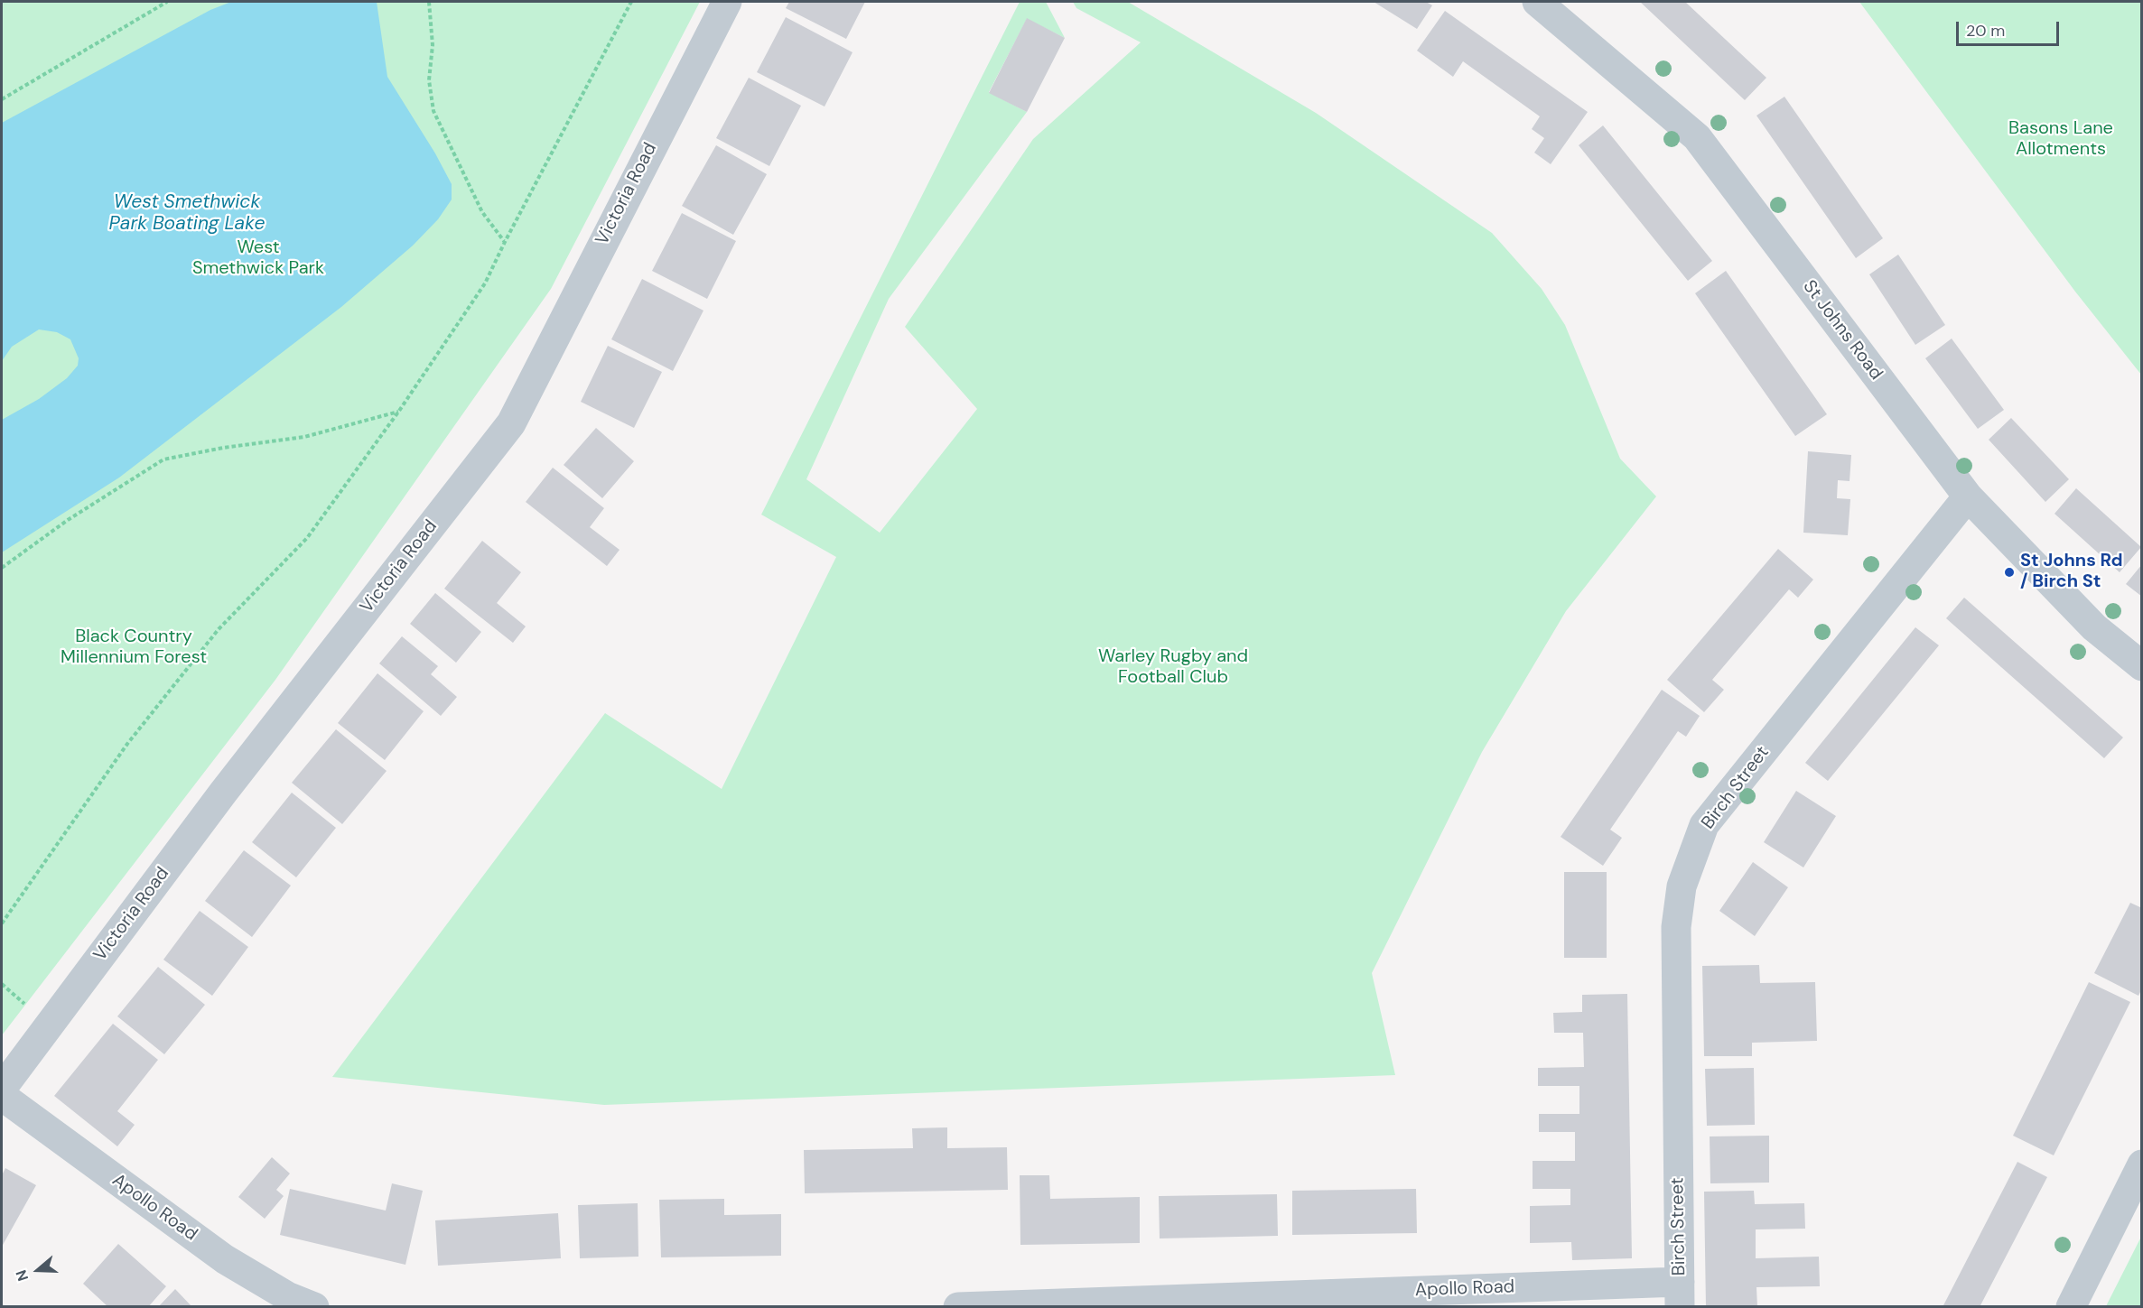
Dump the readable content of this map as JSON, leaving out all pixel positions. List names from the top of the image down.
{
  "streets": {
    "street": [
      "Victoria Road",
      "St Johns Road",
      "Birch Street",
      "Apollo Road"
    ]
  },
  "crossings": [
    ["St Johns Road", "Birch Street"],
    ["Birch Street", "Apollo Road"]
  ],
  "water": ["West Smethwick Park Boating Lake"],
  "parks": [
    "Basons Lane Allotments",
    "West Smethwick Park",
    "Black Country Millennium Forest",
    "Warley Rugby and Football Club"
  ],
  "places": ["St Johns Rd / Birch St"],
  "scale_bar": "20 m",
  "north": "left"
}
